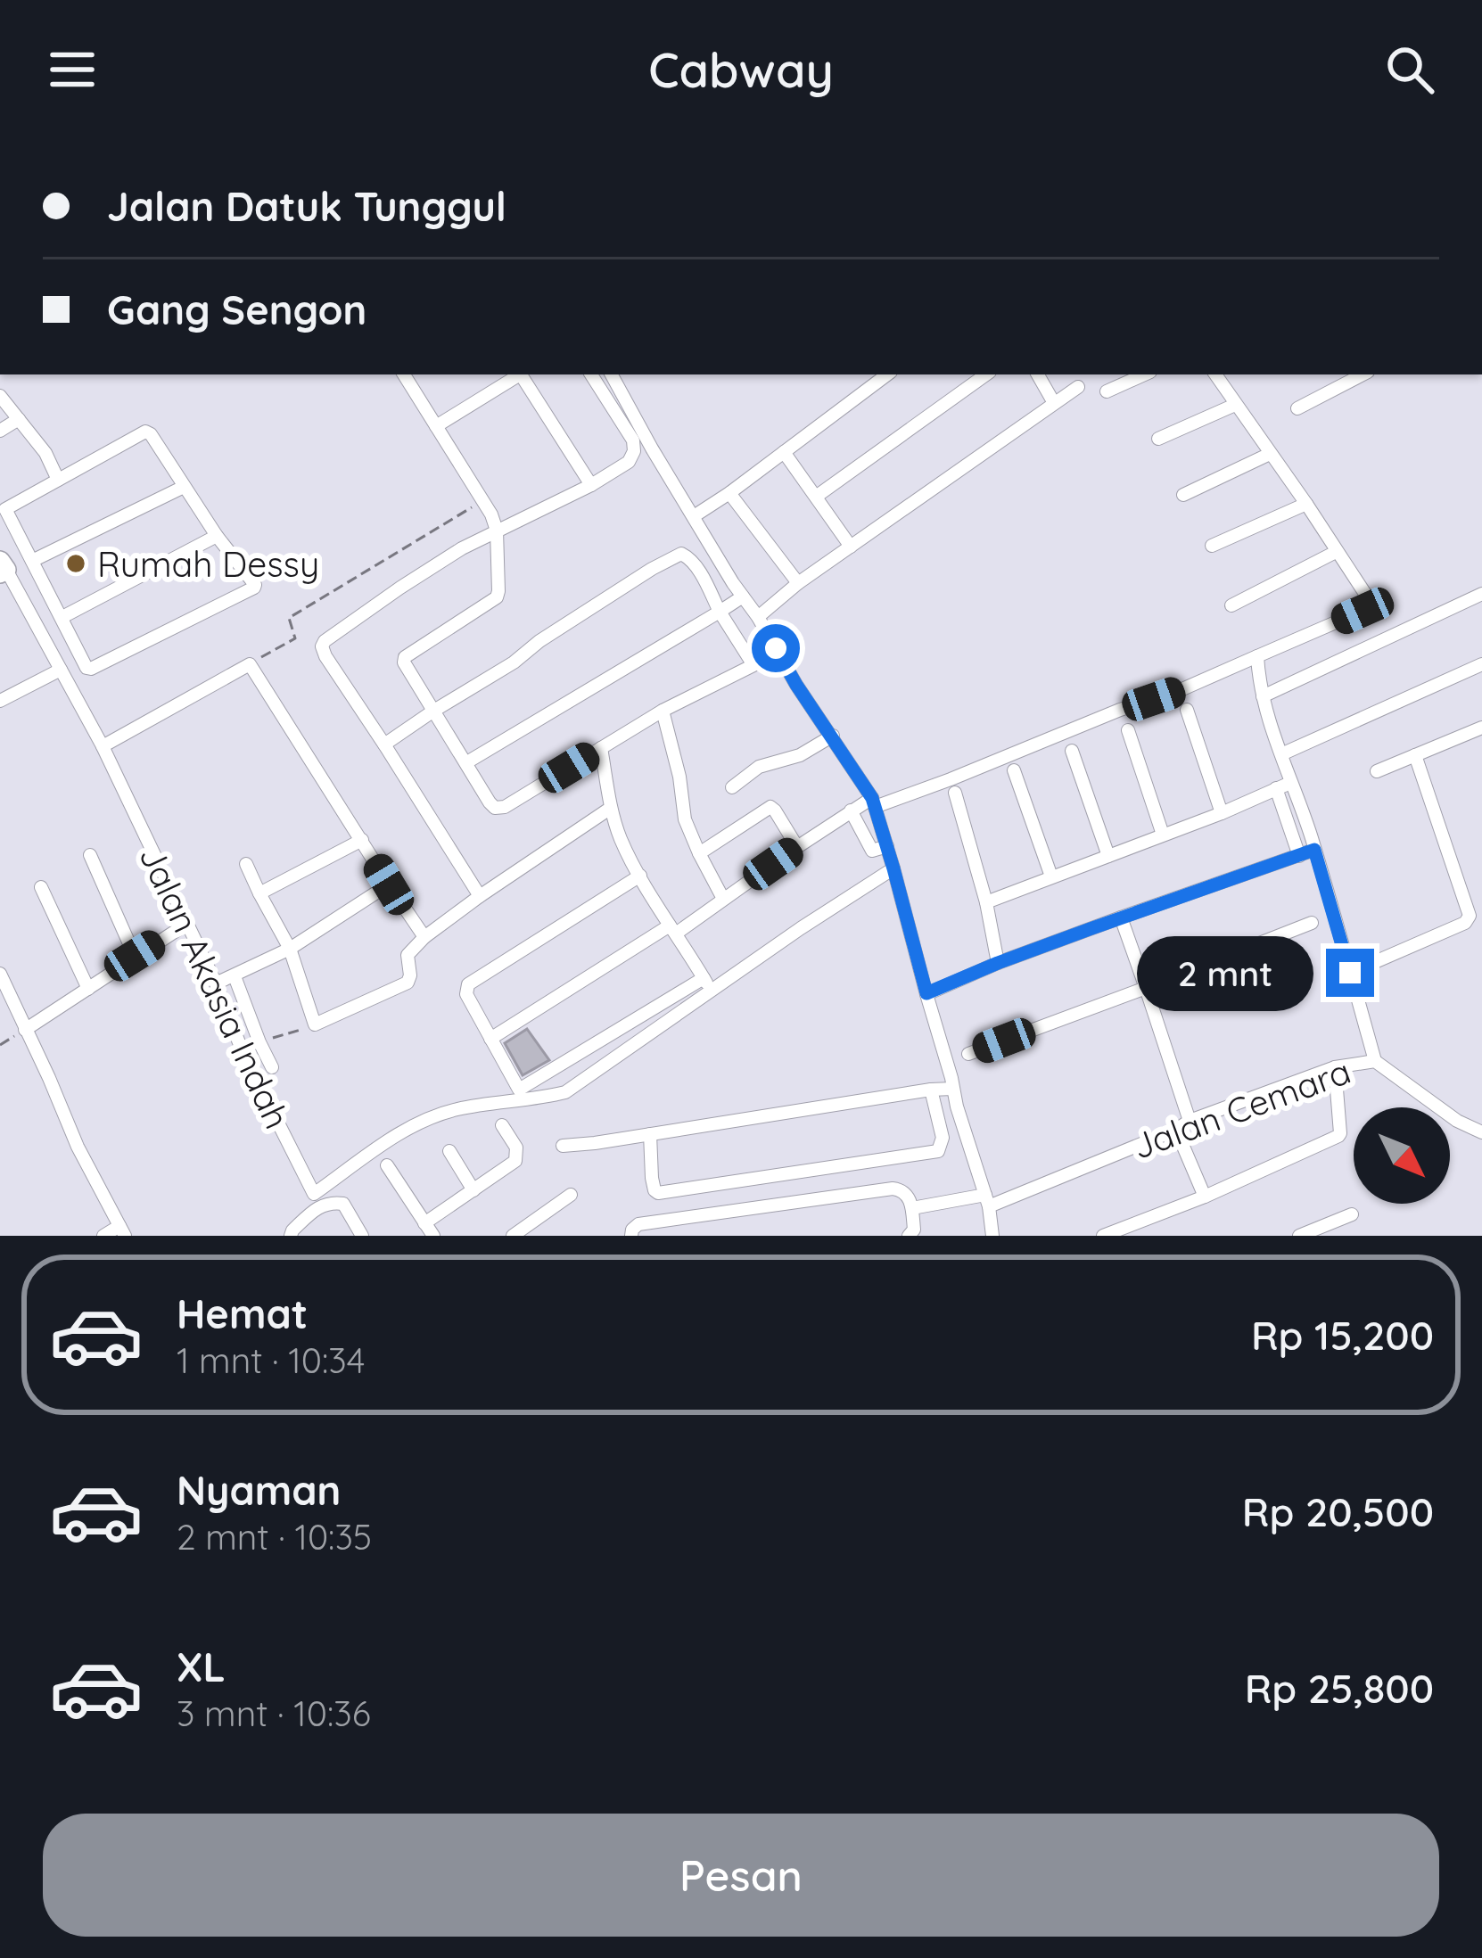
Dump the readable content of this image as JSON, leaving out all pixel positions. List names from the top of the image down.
{
  "streets": {
    "street": ["Jalan Akasia Indah", "Jalan Cemara"]
  },
  "places": ["Rumah Dessy"],
  "north": "bottom right",
  "page": {
    "header": "Cabway",
    "banner": ["Jalan Datuk Tunggul", "Gang Sengon"],
    "bubble": "2 mnt",
    "list": [
      {
        "name": "Hemat",
        "note": "1 mnt · 10:34",
        "value": "Rp 15,200"
      },
      {
        "name": "Nyaman",
        "note": "2 mnt · 10:35",
        "value": "Rp 20,500"
      },
      {
        "name": "XL",
        "note": "3 mnt · 10:36",
        "value": "Rp 25,800"
      }
    ],
    "buttons": "Pesan"
  }
}
